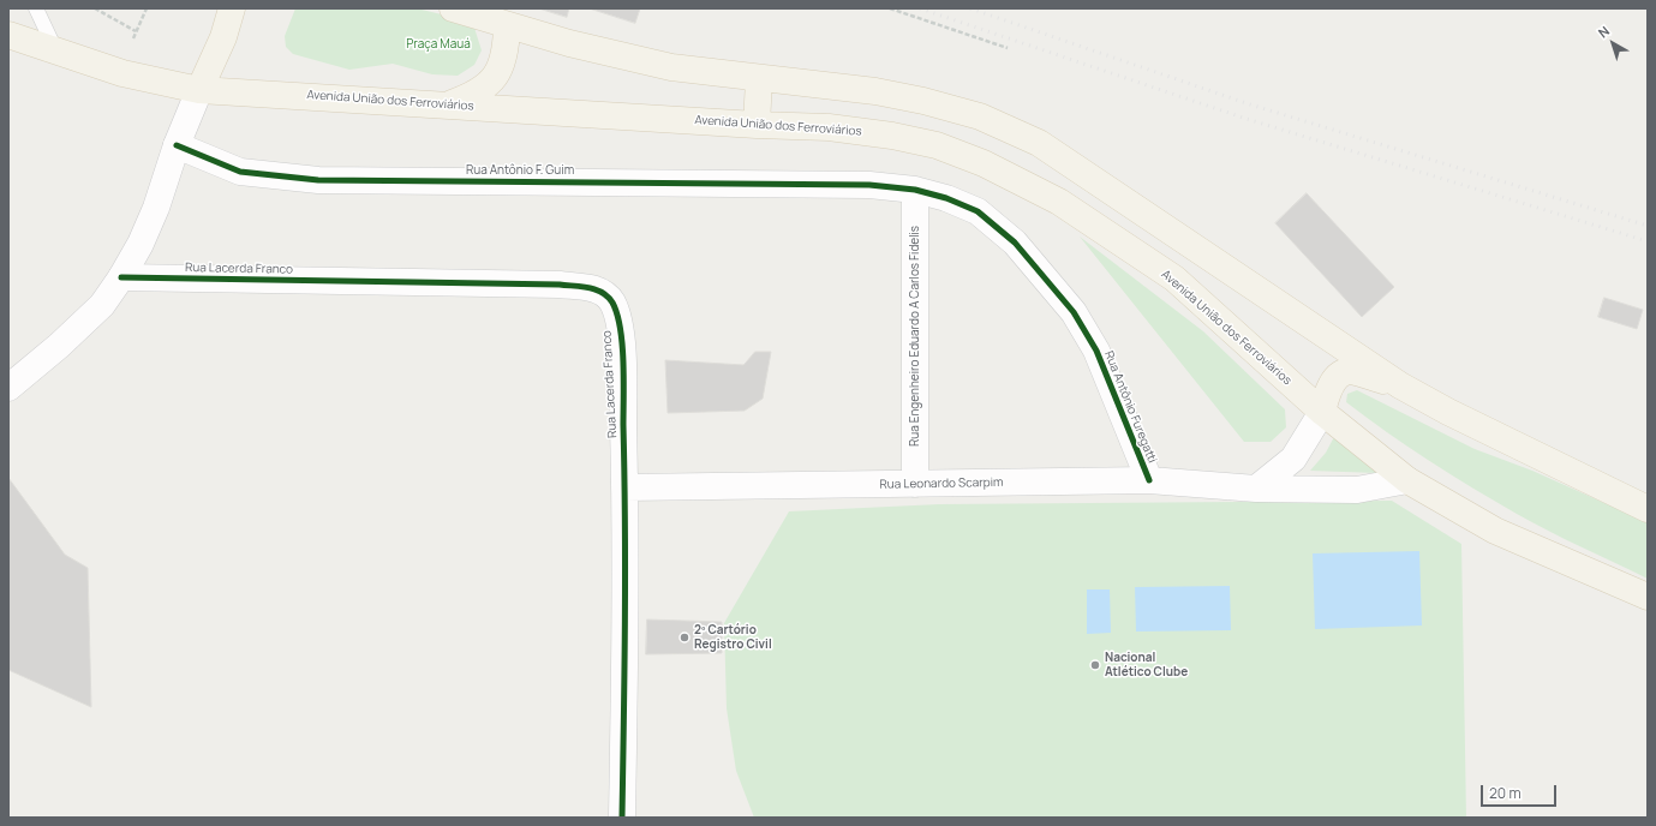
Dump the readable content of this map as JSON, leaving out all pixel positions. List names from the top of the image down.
{
  "streets": {
    "main road": ["Avenida União dos Ferroviários"],
    "street": [
      "Rua Antônio F. Guim",
      "Rua Lacerda Franco",
      "Rua Engenheiro Eduardo A Carlos Fidelis",
      "Rua Antônio Furegatti",
      "Rua Leonardo Scarpim"
    ]
  },
  "crossings": [
    ["Avenida União dos Ferroviários", "Rua Leonardo Scarpim"],
    ["Rua Antônio F. Guim", "Rua Antônio Furegatti"],
    ["Rua Lacerda Franco", "Rua Leonardo Scarpim"],
    ["Rua Engenheiro Eduardo A Carlos Fidelis", "Rua Antônio Furegatti"],
    ["Rua Engenheiro Eduardo A Carlos Fidelis", "Rua Leonardo Scarpim"],
    ["Rua Antônio Furegatti", "Rua Leonardo Scarpim"]
  ],
  "parks": ["Praça Mauá"],
  "places": ["2º Cartório Registro Civil", "Nacional Atlético Clube"],
  "scale_bar": "20 m",
  "north": "top left"
}
